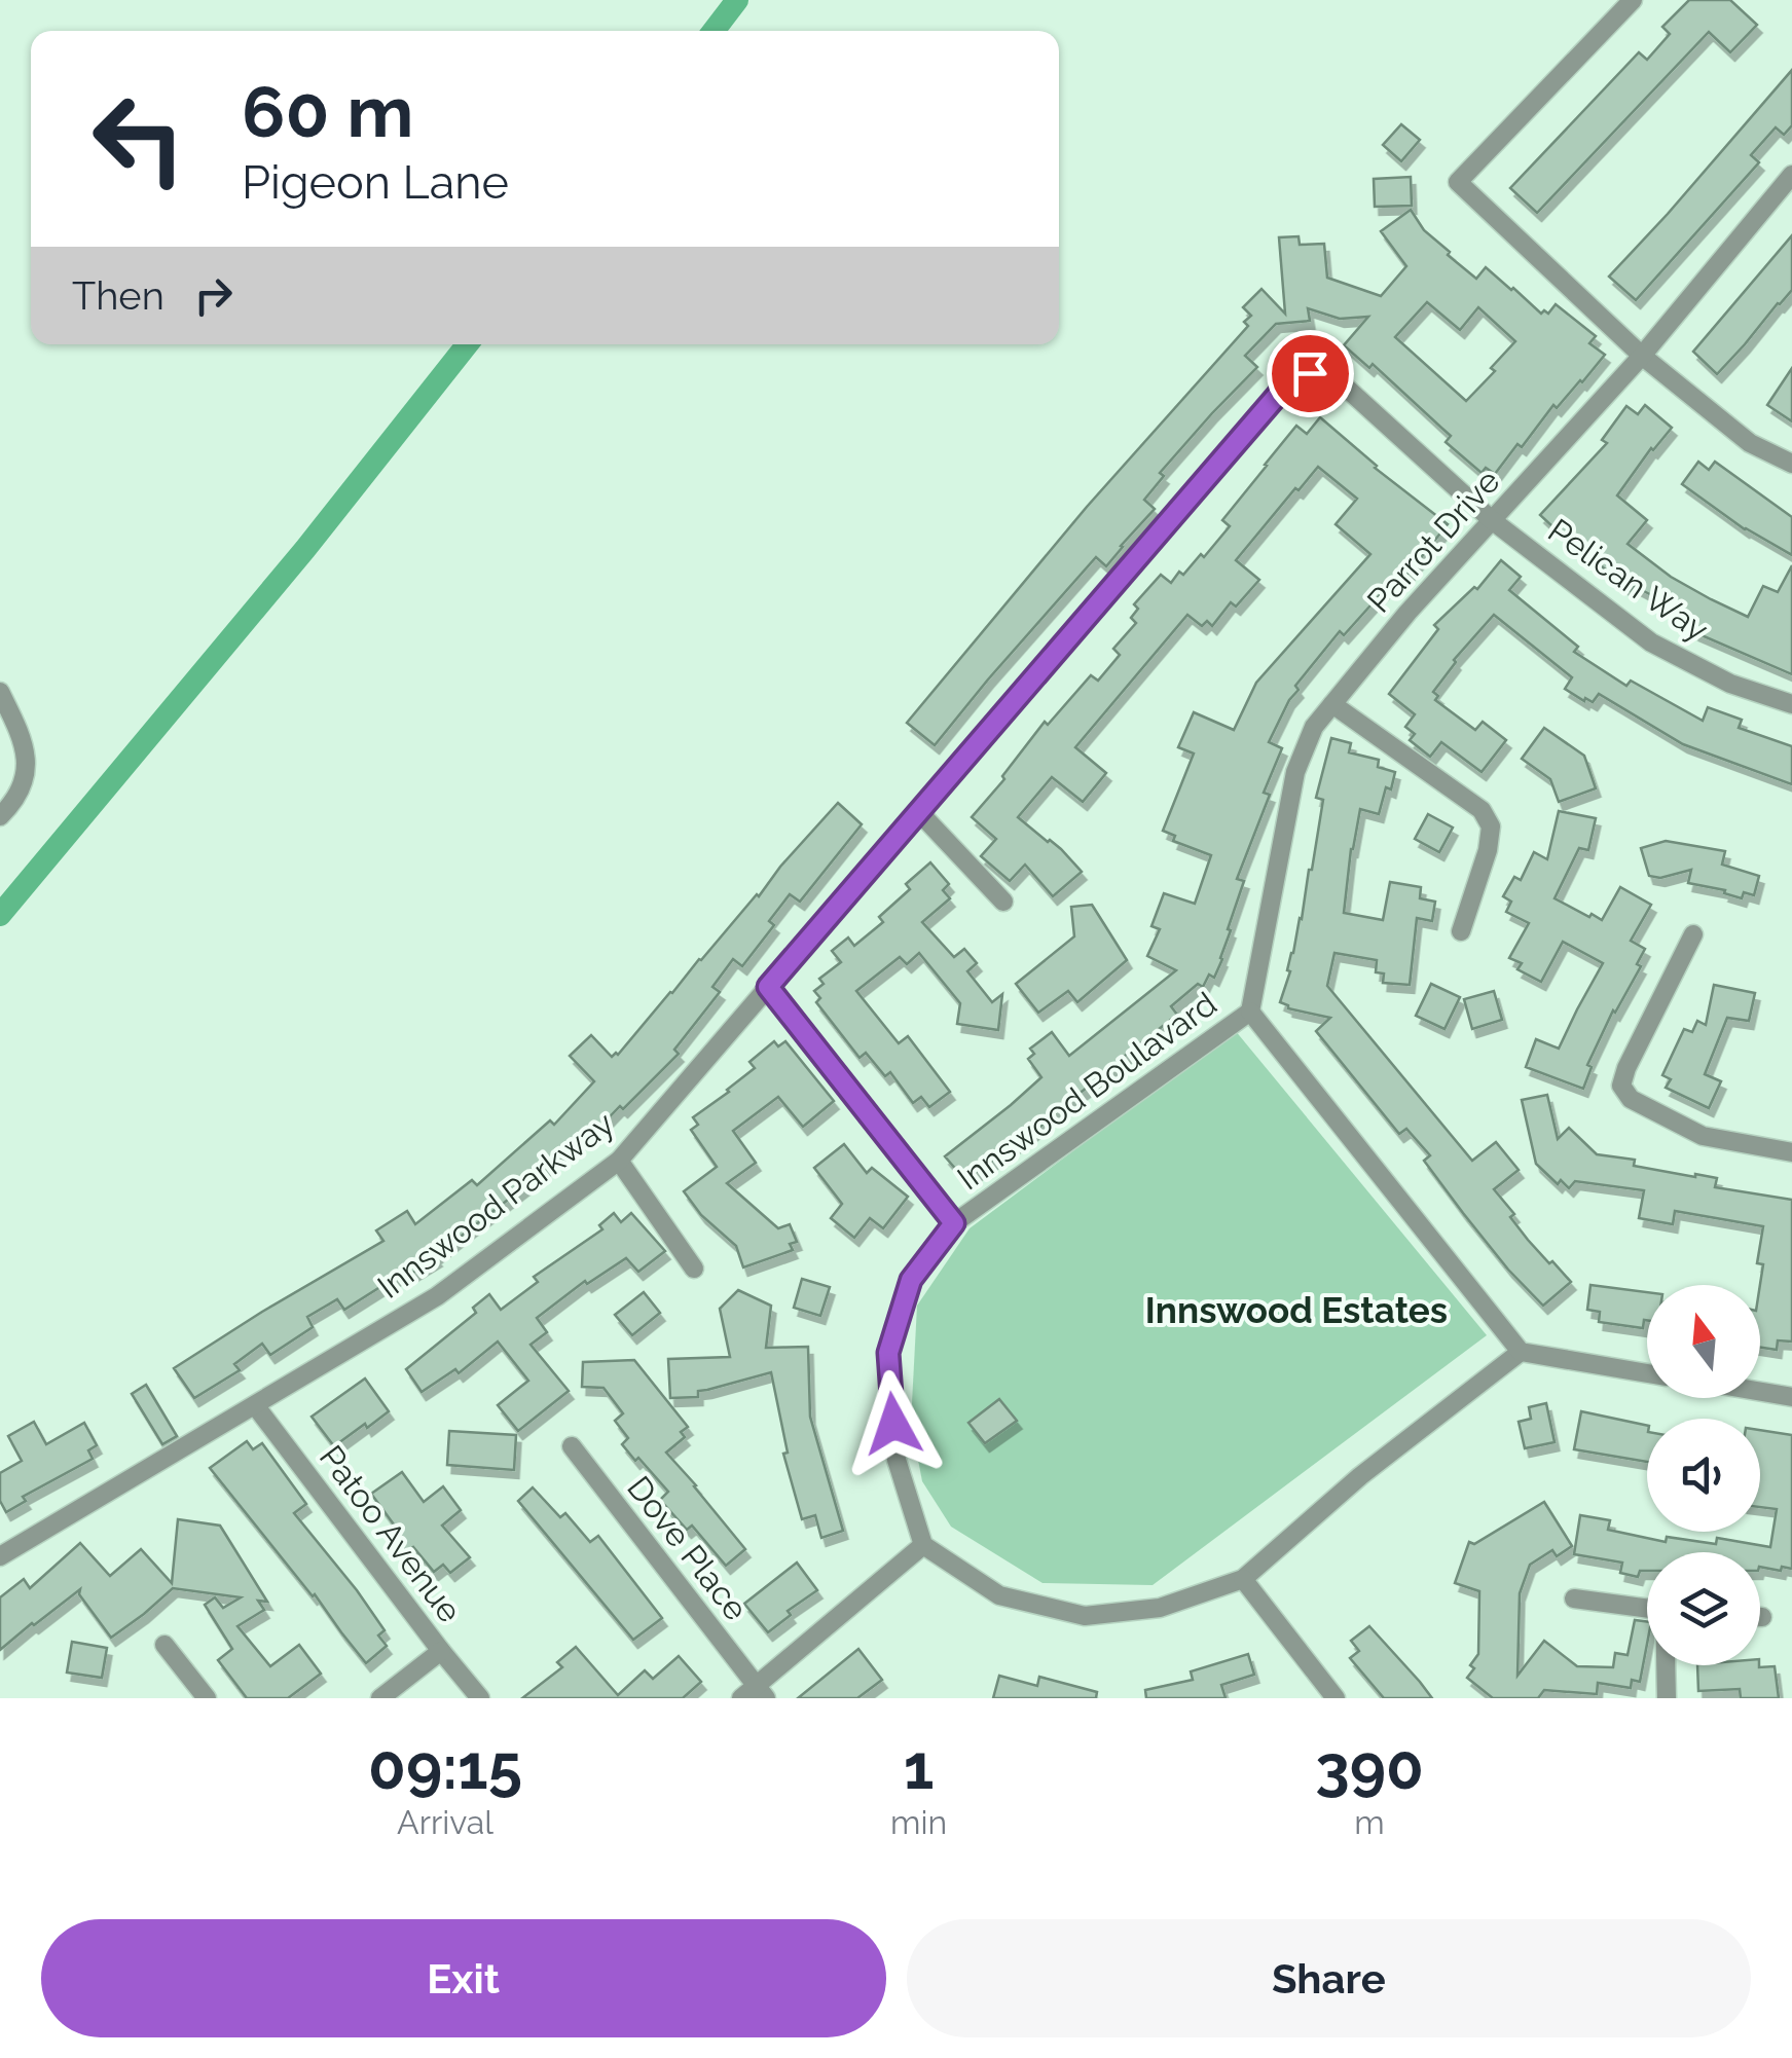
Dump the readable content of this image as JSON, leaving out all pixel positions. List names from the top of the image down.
{
  "streets": {
    "street": [
      "Parrot Drive",
      "Pelican Way",
      "Innswood Boulavard",
      "Innswood Parkway",
      "Patoo Avenue",
      "Dove Place"
    ]
  },
  "crossings": [
    ["Parrot Drive", "Pelican Way"],
    ["Parrot Drive", "Innswood Boulavard"],
    ["Parrot Drive", "Innswood Parkway"],
    ["Pelican Way", "Innswood Parkway"],
    ["Innswood Parkway", "Patoo Avenue"]
  ],
  "districts": ["Innswood Estates"],
  "north": "top",
  "page": {
    "turn": ["60 m", "Pigeon Lane"],
    "then": "Then",
    "eta": [
      "09:15",
      "Arrival",
      "1",
      "min",
      "390",
      "m"
    ],
    "buttons": ["Exit", "Share"]
  }
}
